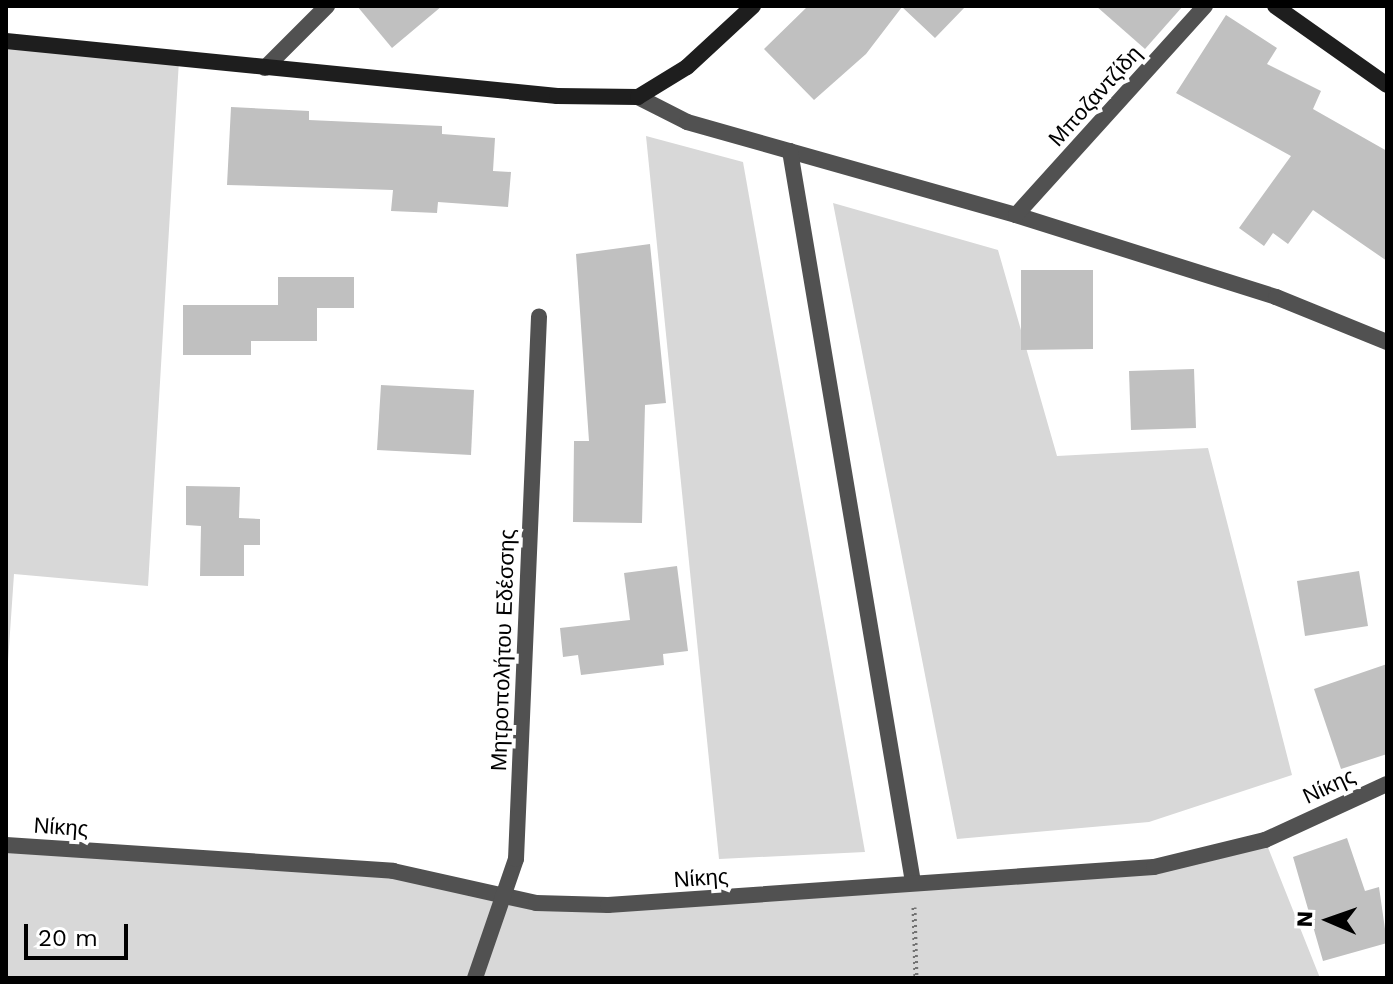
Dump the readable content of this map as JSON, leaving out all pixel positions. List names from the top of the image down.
{
  "streets": {
    "street": ["Μποζαντζίδη", "Μητροπολήτου Εδέσσης", "Νίκης"]
  },
  "crossings": [
    ["Μητροπολήτου Εδέσσης", "Νίκης"]
  ],
  "scale_bar": "20 m",
  "north": "left"
}
